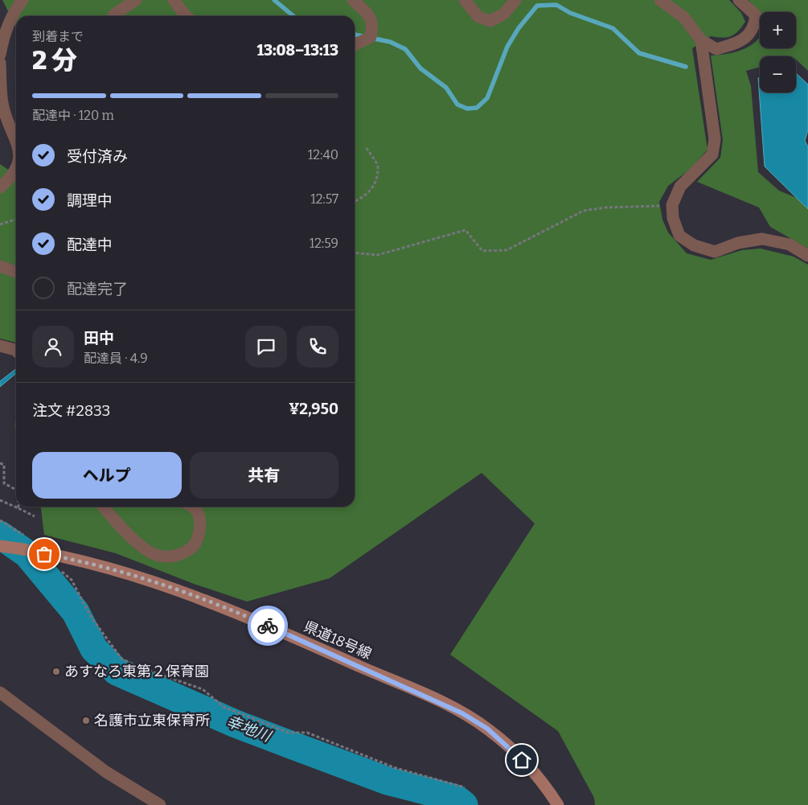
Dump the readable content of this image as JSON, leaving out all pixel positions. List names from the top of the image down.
{
  "streets": {
    "main road": ["県道18号線"]
  },
  "water": ["幸地川"],
  "places": ["あすなろ東第２保育園", "名護市立東保育所"],
  "page": {
    "map_buttons": ["+", "−"],
    "heading": ["2 分", "到着まで", "13:08–13:13"],
    "panel": [
      "田中",
      "配達員 · 4.9",
      "注文 #2833",
      "¥2,950"
    ],
    "bar": "配達中 · 120 m",
    "list": [
      ["受付済み", "12:40"],
      ["調理中", "12:57"],
      ["配達中", "12:59"],
      "配達完了"
    ],
    "buttons": ["ヘルプ", "共有"]
  }
}
